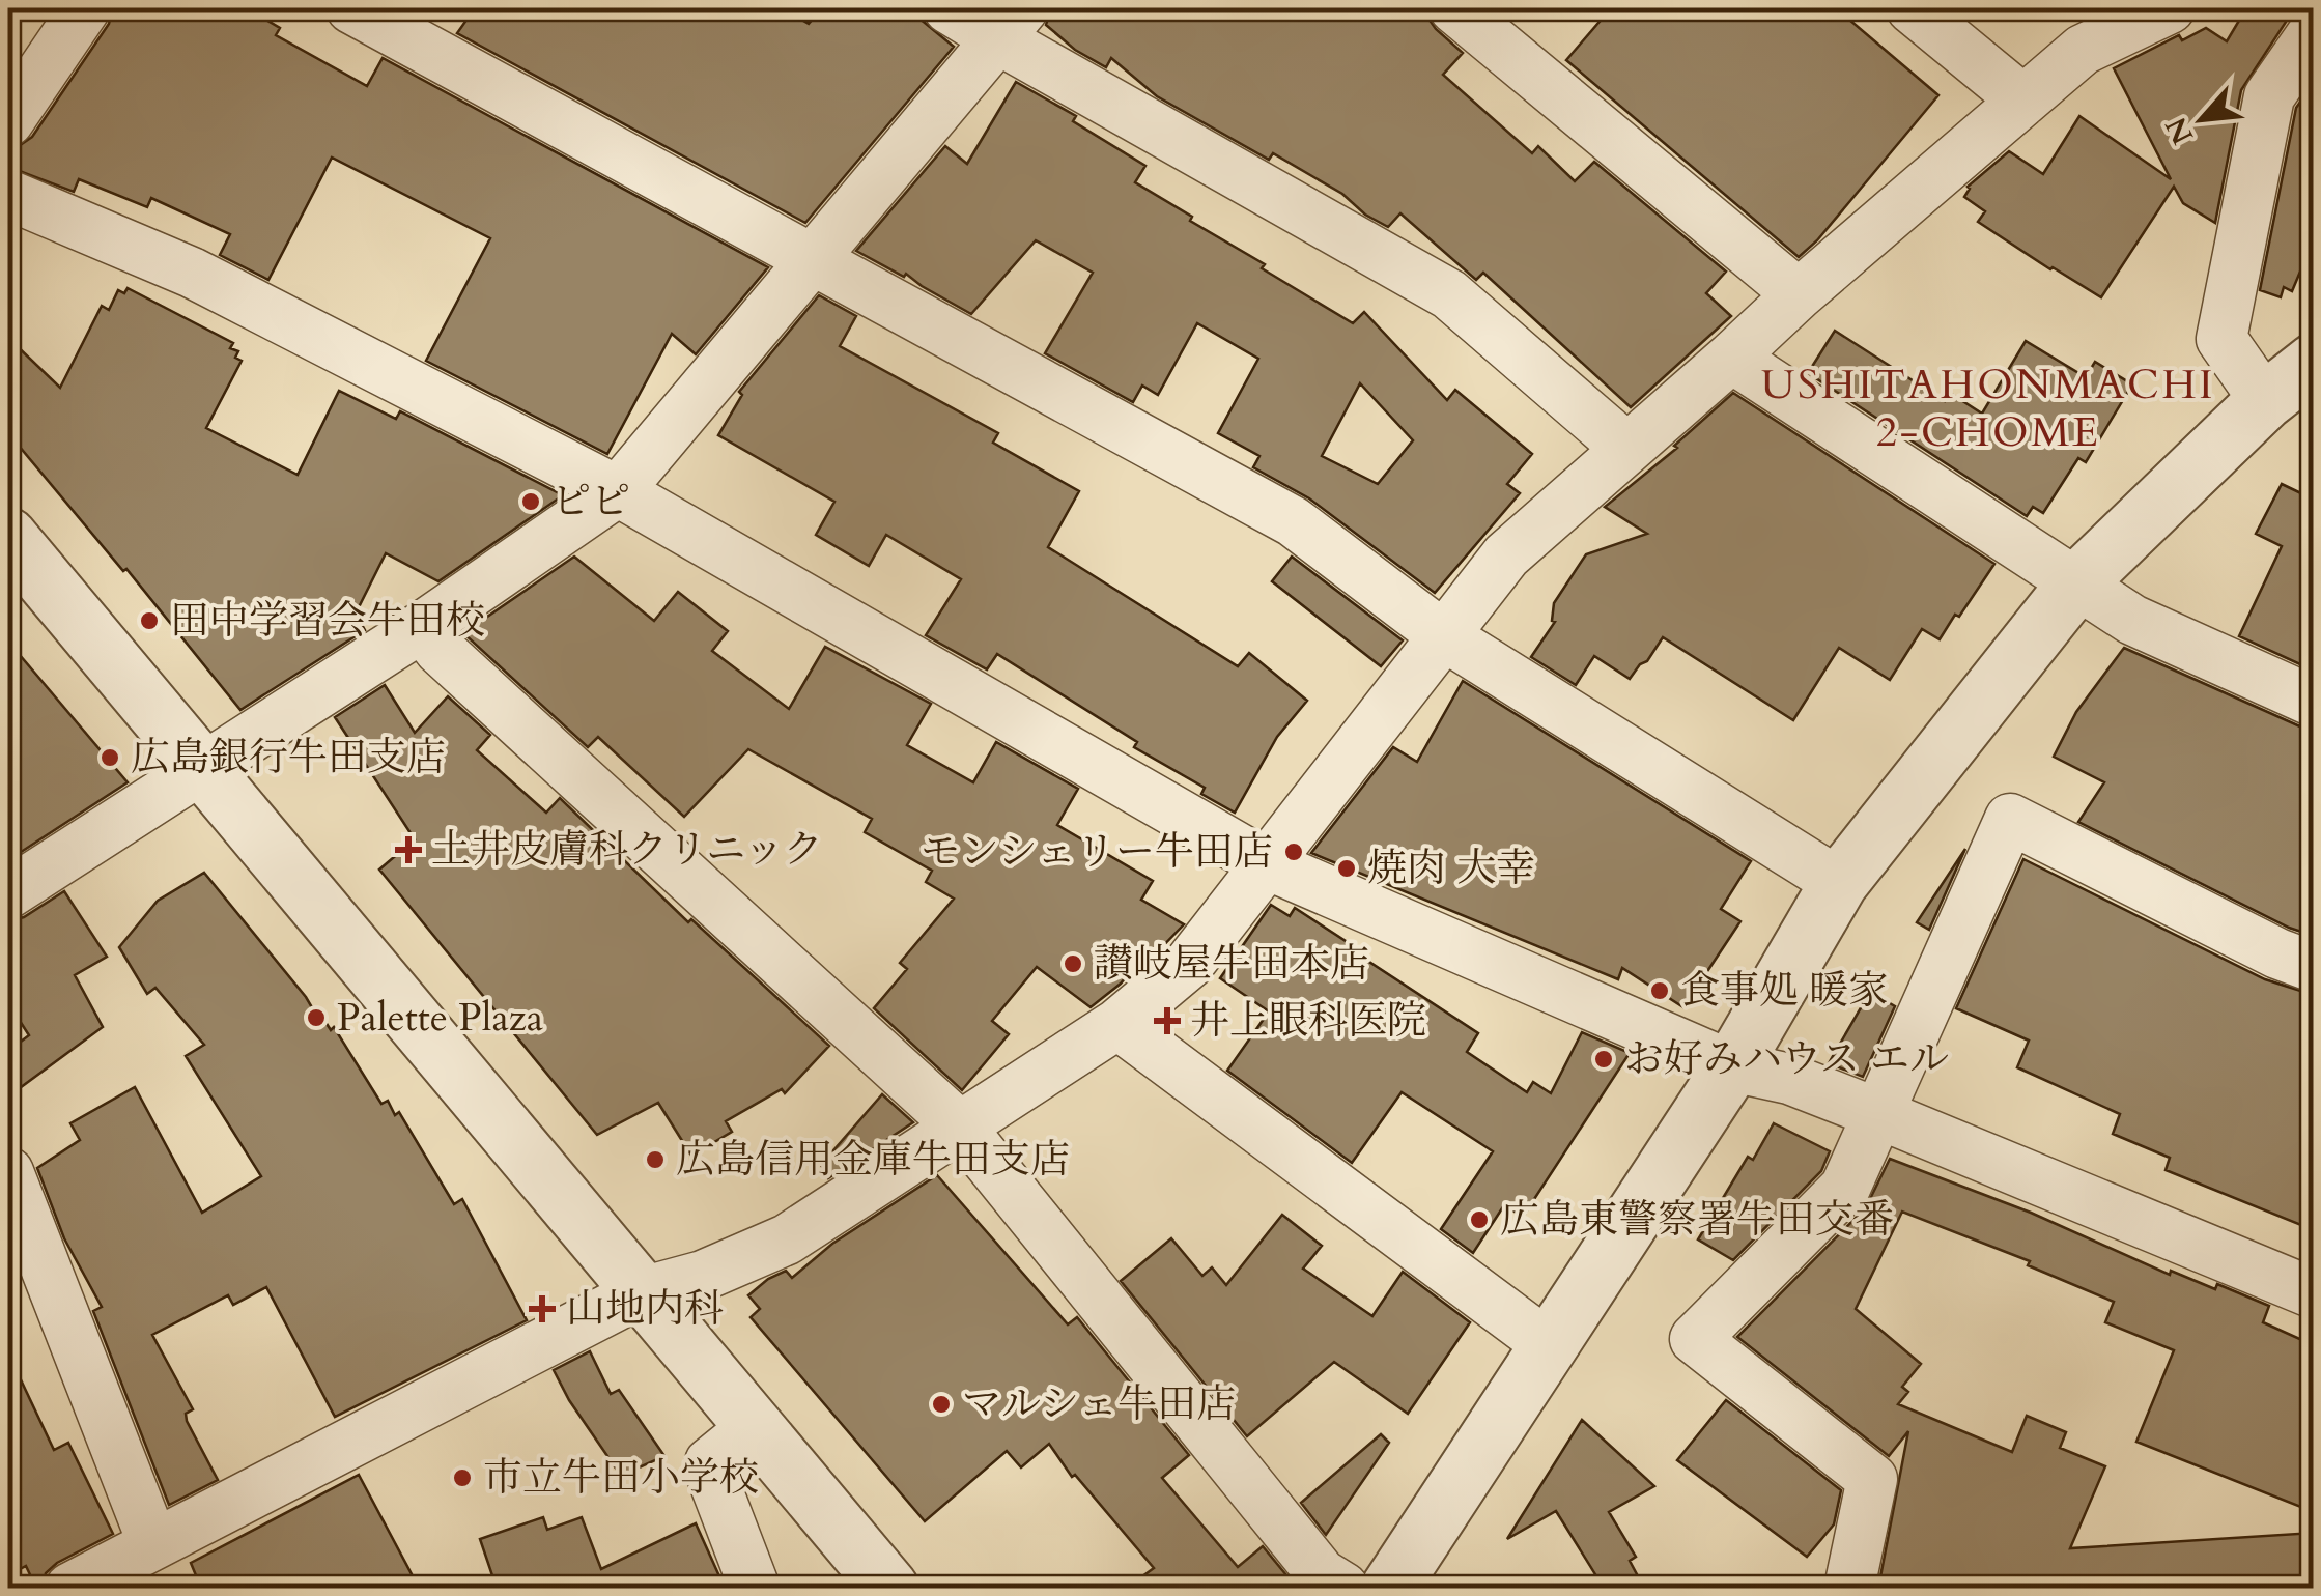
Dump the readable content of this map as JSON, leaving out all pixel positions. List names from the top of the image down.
{
  "districts": ["USHITAHONMACHI 2-CHOME"],
  "places": {
    "other": [
      "ピピ",
      "田中学習会牛田校",
      "広島銀行牛田支店",
      "モンシェリー牛田店",
      "焼肉 大幸",
      "讃岐屋牛田本店",
      "食事処 暖家",
      "Palette Plaza",
      "お好みハウス エル",
      "広島信用金庫牛田支店",
      "広島東警察署牛田交番",
      "マルシェ牛田店",
      "市立牛田小学校"
    ],
    "health": ["土井皮膚科クリニック", "井上眼科医院", "山地内科"]
  },
  "north": "bottom left"
}
